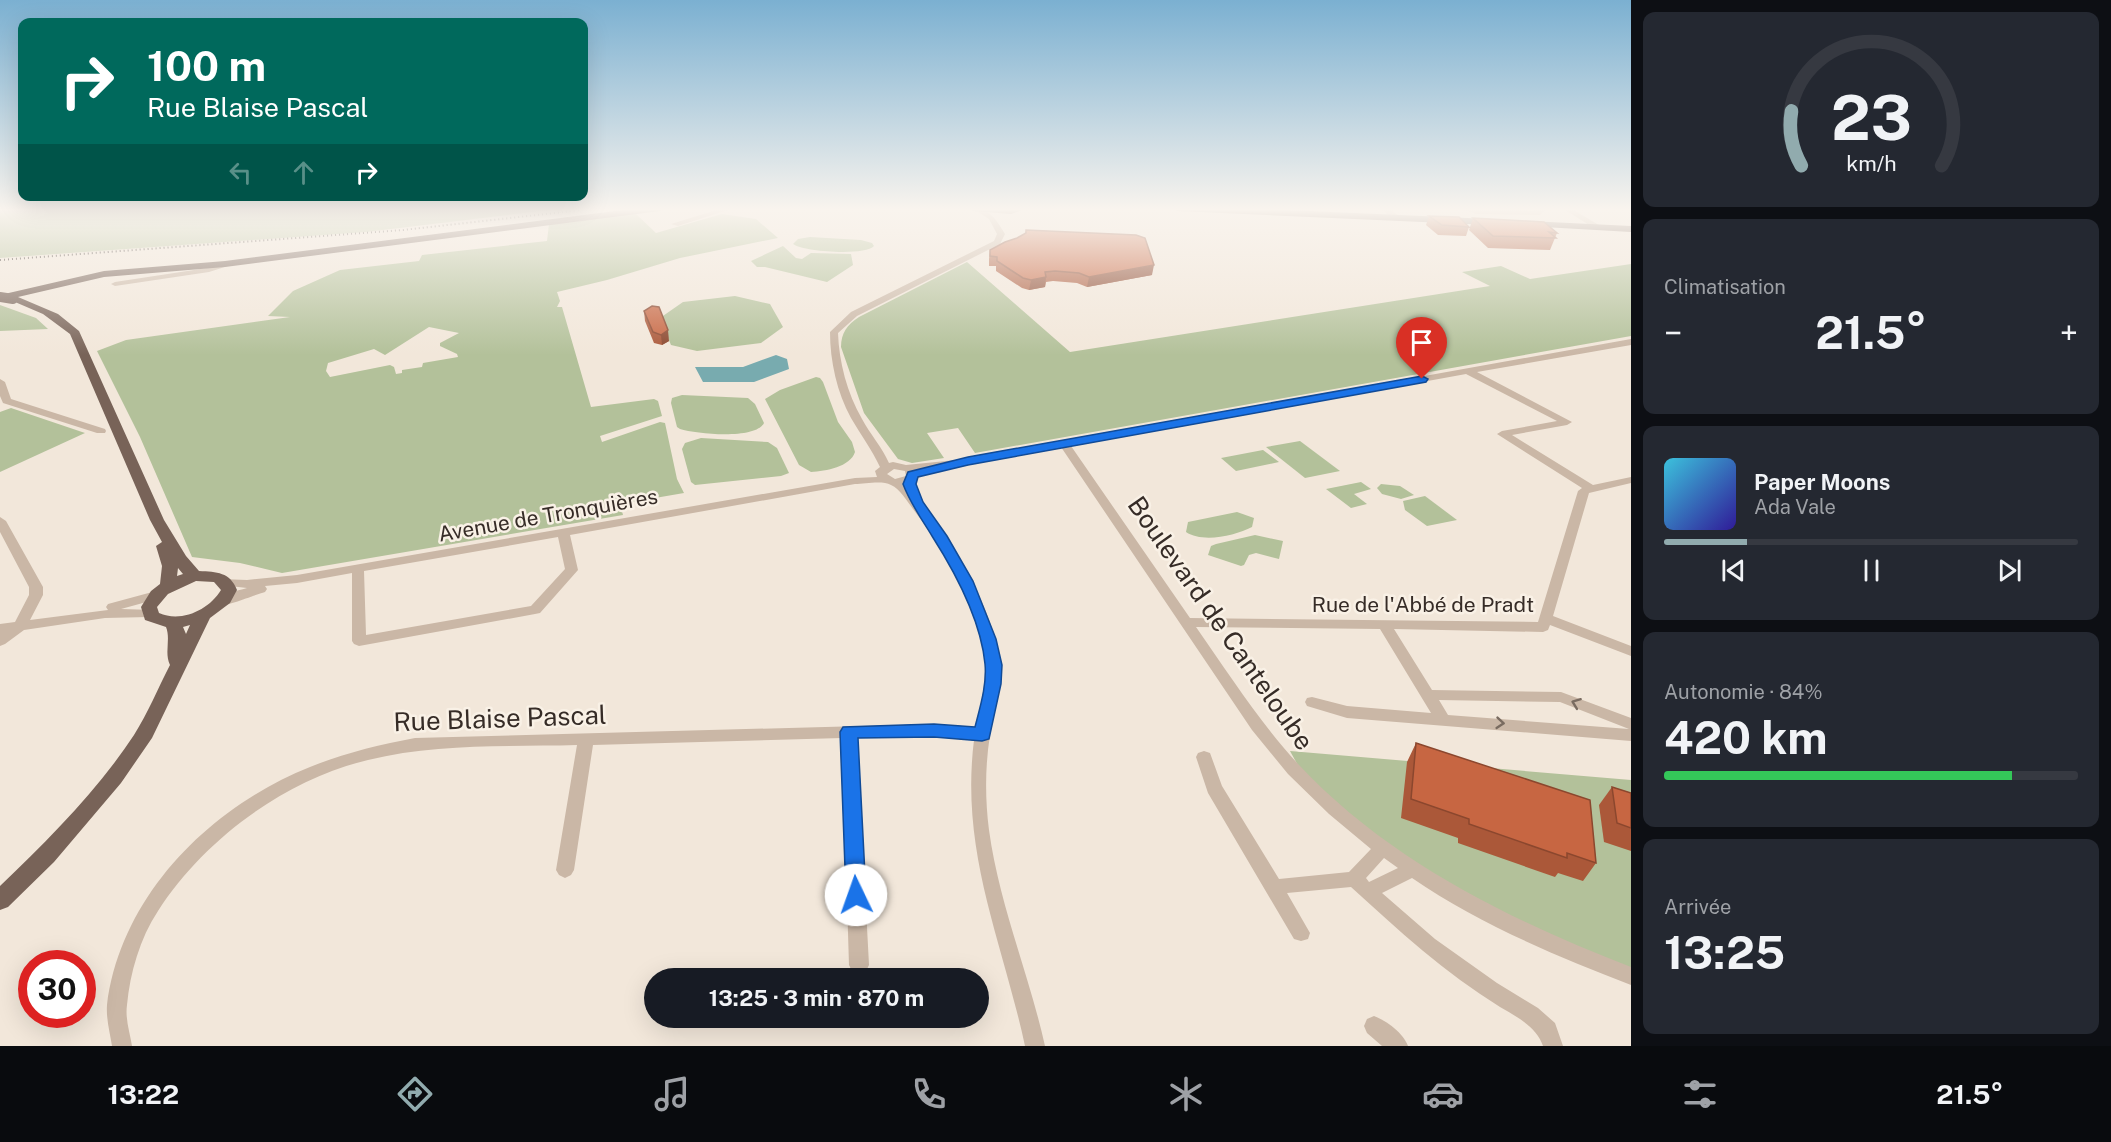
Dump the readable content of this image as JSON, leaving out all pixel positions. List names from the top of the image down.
{
  "streets": {
    "street": [
      "Avenue de Tronquières",
      "Rue de l'Abbé de Pradt",
      "Boulevard de Canteloube",
      "Rue Blaise Pascal"
    ]
  },
  "crossings": [
    ["Rue de l'Abbé de Pradt", "Boulevard de Canteloube"]
  ],
  "page": {
    "turn": ["100 m", "Rue Blaise Pascal"],
    "tile": [
      "Climatisation",
      ["Autonomie · 84%", "420 km"],
      ["Arrivée", "13:25"]
    ],
    "heat": ["−", "21.5°", "+"],
    "song": ["Paper Moons", "Ada Vale"],
    "limit": "30",
    "trip": "13:25 · 3 min · 870 m",
    "tabs": ["13:22", "21.5°"],
    "gauge": ["23", "km/h"]
  }
}
